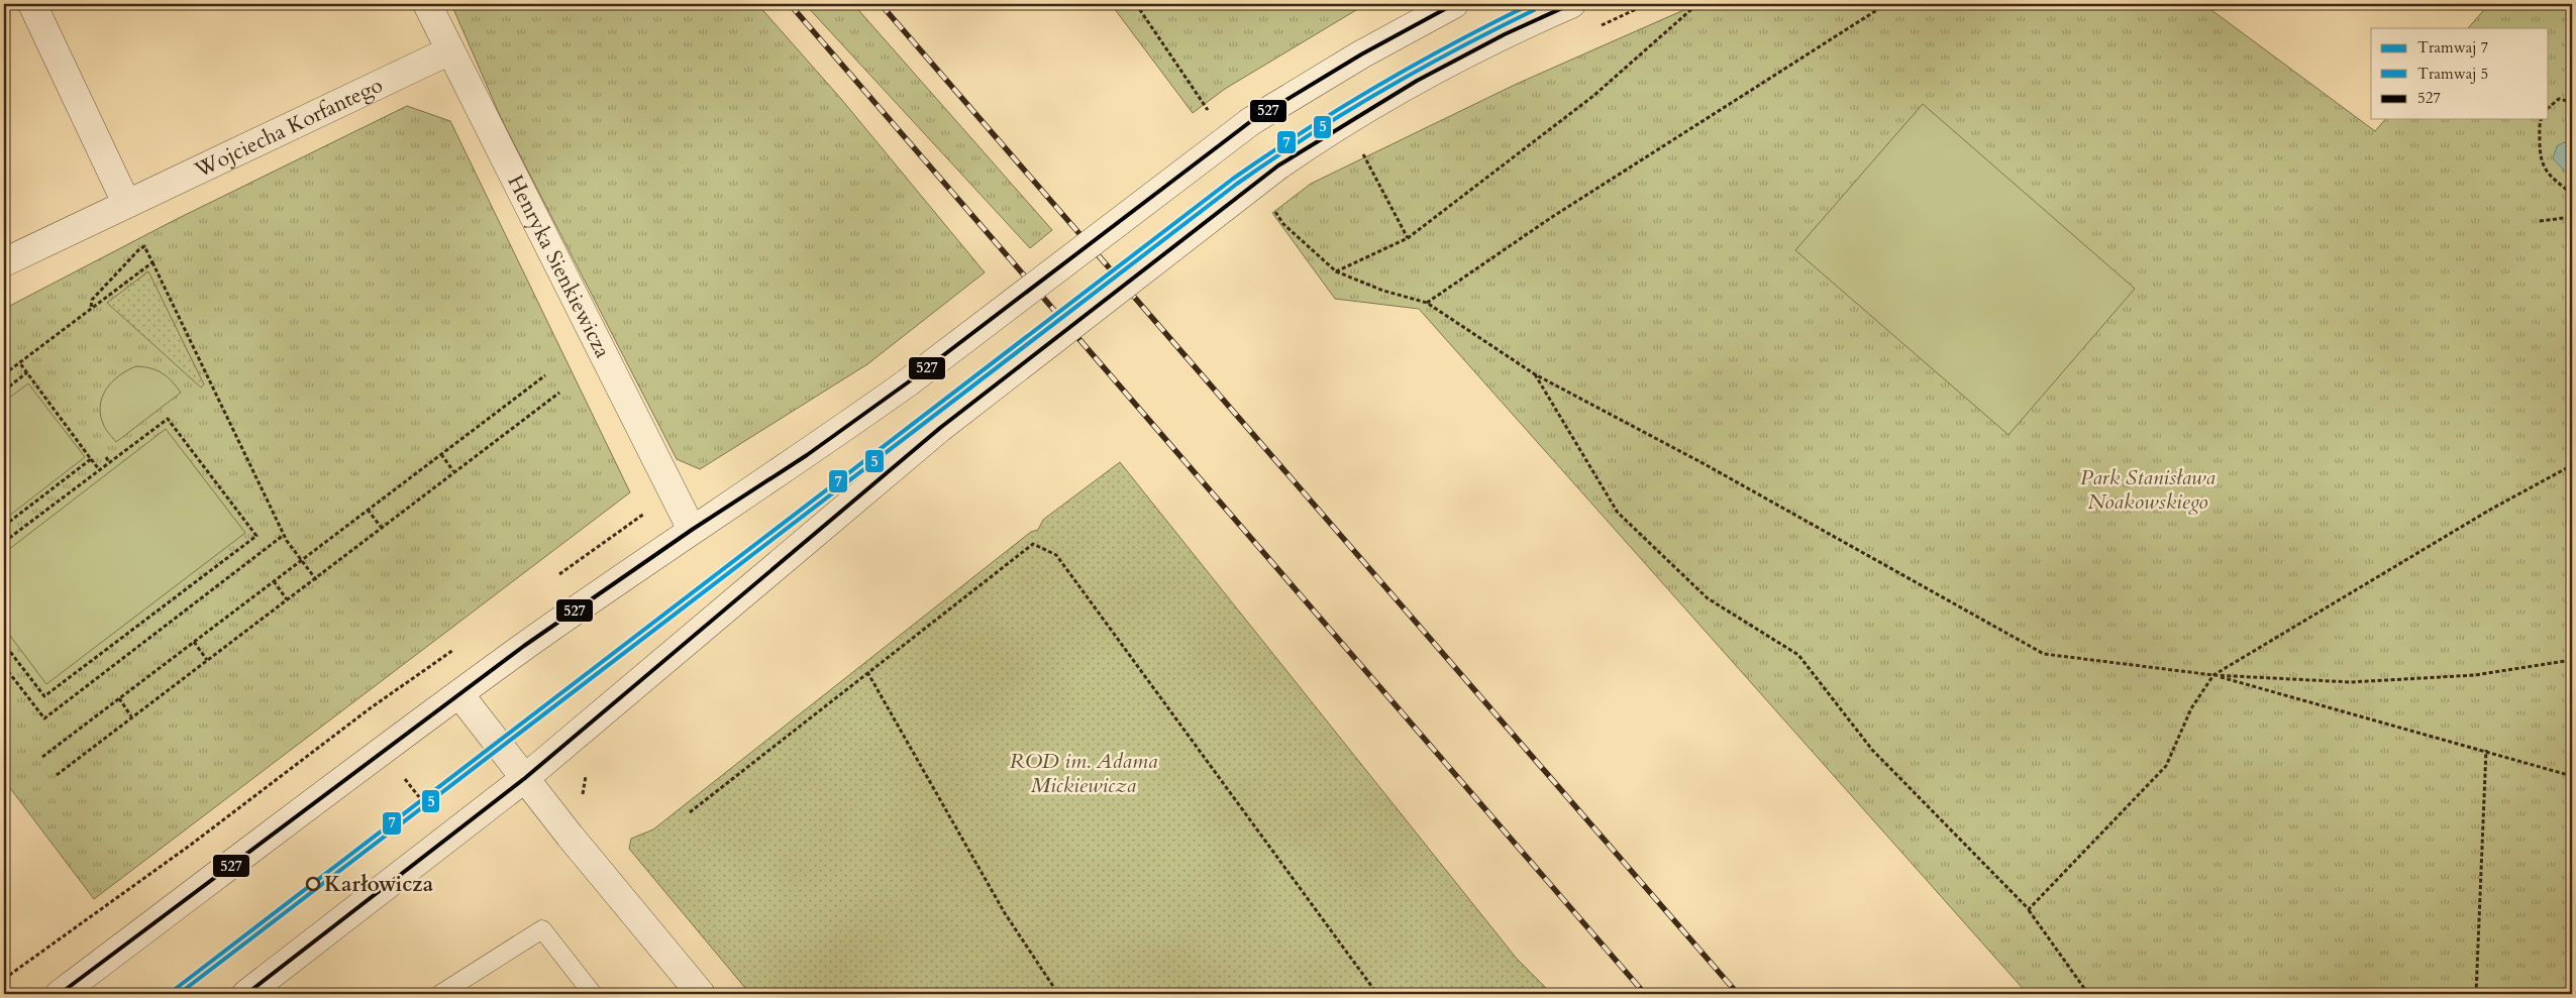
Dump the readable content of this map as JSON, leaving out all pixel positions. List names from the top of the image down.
{
  "streets": {
    "street": ["Wojciecha Korfantego", "Henryka Sienkiewicza"]
  },
  "crossings": [
    ["Wojciecha Korfantego", "Henryka Sienkiewicza"]
  ],
  "parks": ["Park Stanisława Noakowskiego", "ROD im. Adama Mickiewicza"],
  "places": ["Karłowicza"],
  "lines": ["tram line 7", "transit line 527", "tram line 5"],
  "legend": ["Tramwaj 7", "Tramwaj 5", "527"]
}
